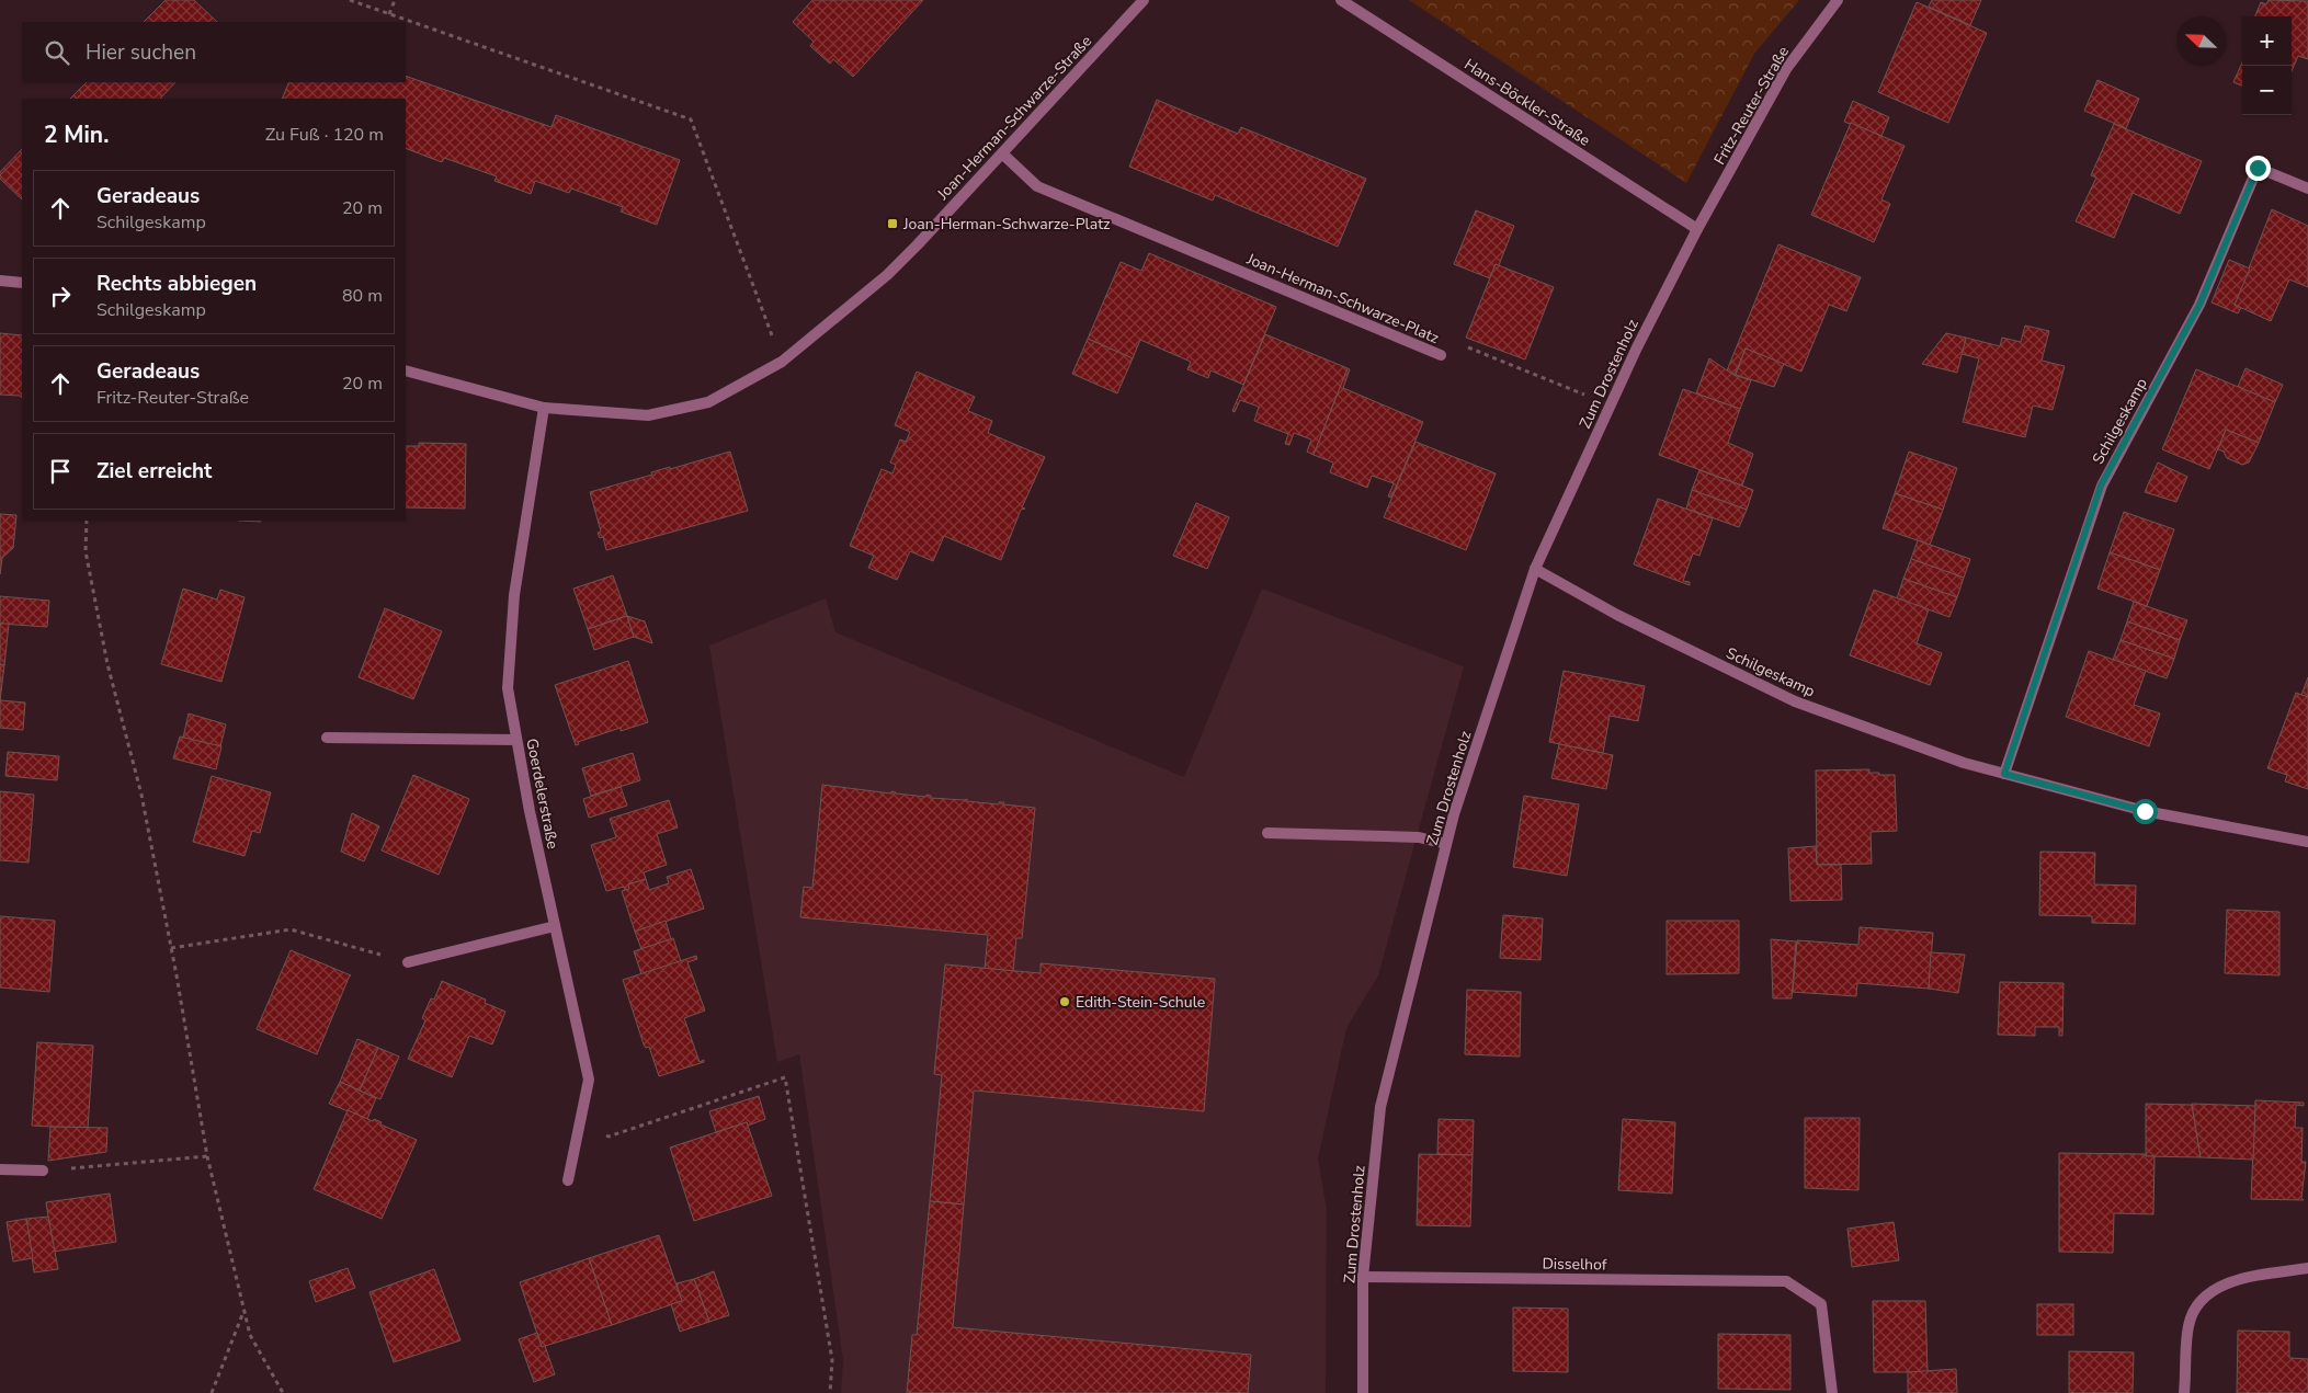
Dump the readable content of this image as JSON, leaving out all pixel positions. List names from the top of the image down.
{
  "streets": {
    "street": [
      "Hans-Böckler-Straße",
      "Fritz-Reuter-Straße",
      "Joan-Herman-Schwarze-Straße",
      "Joan-Herman-Schwarze-Platz",
      "Zum Drostenholz",
      "Schilgeskamp",
      "Goerdelerstraße",
      "Disselhof"
    ]
  },
  "crossings": [
    ["Hans-Böckler-Straße", "Fritz-Reuter-Straße"],
    ["Hans-Böckler-Straße", "Zum Drostenholz"],
    ["Fritz-Reuter-Straße", "Zum Drostenholz"],
    ["Joan-Herman-Schwarze-Straße", "Joan-Herman-Schwarze-Platz"],
    ["Joan-Herman-Schwarze-Straße", "Goerdelerstraße"],
    ["Zum Drostenholz", "Schilgeskamp"],
    ["Zum Drostenholz", "Disselhof"]
  ],
  "places": {
    "transit": ["Joan-Herman-Schwarze-Platz"],
    "other": ["Edith-Stein-Schule"]
  },
  "north": "top left",
  "page": {
    "map_buttons": ["+", "−"],
    "search": "Hier suchen",
    "heading": ["2 Min.", "Zu Fuß · 120 m"],
    "list": [
      ["Geradeaus", "Schilgeskamp", "20 m"],
      ["Rechts abbiegen", "Schilgeskamp", "80 m"],
      ["Geradeaus", "Fritz-Reuter-Straße", "20 m"],
      "Ziel erreicht"
    ]
  }
}
